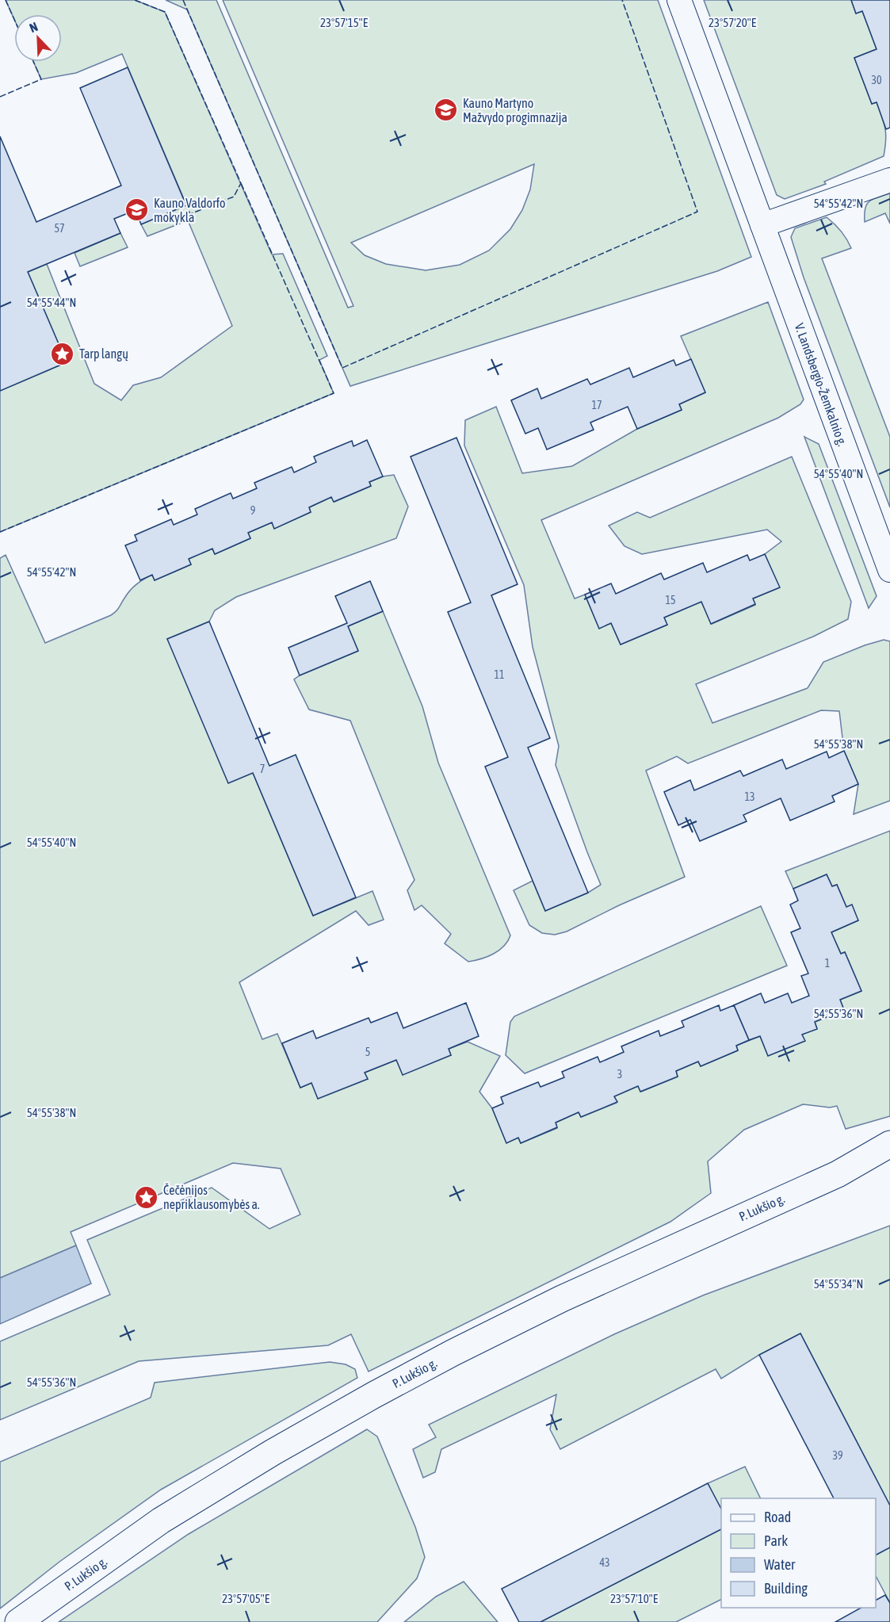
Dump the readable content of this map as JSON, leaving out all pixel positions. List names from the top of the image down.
{
  "streets": {
    "main road": ["P. Lukšio g."],
    "street": ["V. Landsbergio-Žemkalnio g."]
  },
  "places": {
    "school or university": ["Kauno Martyno Mažvydo progimnazija", "Kauno Valdorfo mokykla"],
    "place": ["Tarp langų", "Čečėnijos nepriklausomybės a."]
  },
  "house_numbers": [
    "30",
    "57",
    "17",
    "9",
    "15",
    "11",
    "7",
    "13",
    "1",
    "5",
    "3",
    "39",
    "43"
  ],
  "legend": [
    "Road",
    "Park",
    "Water",
    "Building"
  ],
  "north": "top left",
  "coordinates": [
    "23°57'15\"E",
    "23°57'20\"E",
    "54°55'42\"N",
    "54°55'44\"N",
    "54°55'40\"N",
    "54°55'38\"N",
    "54°55'36\"N",
    "54°55'34\"N",
    "23°57'05\"E",
    "23°57'10\"E"
  ]
}
